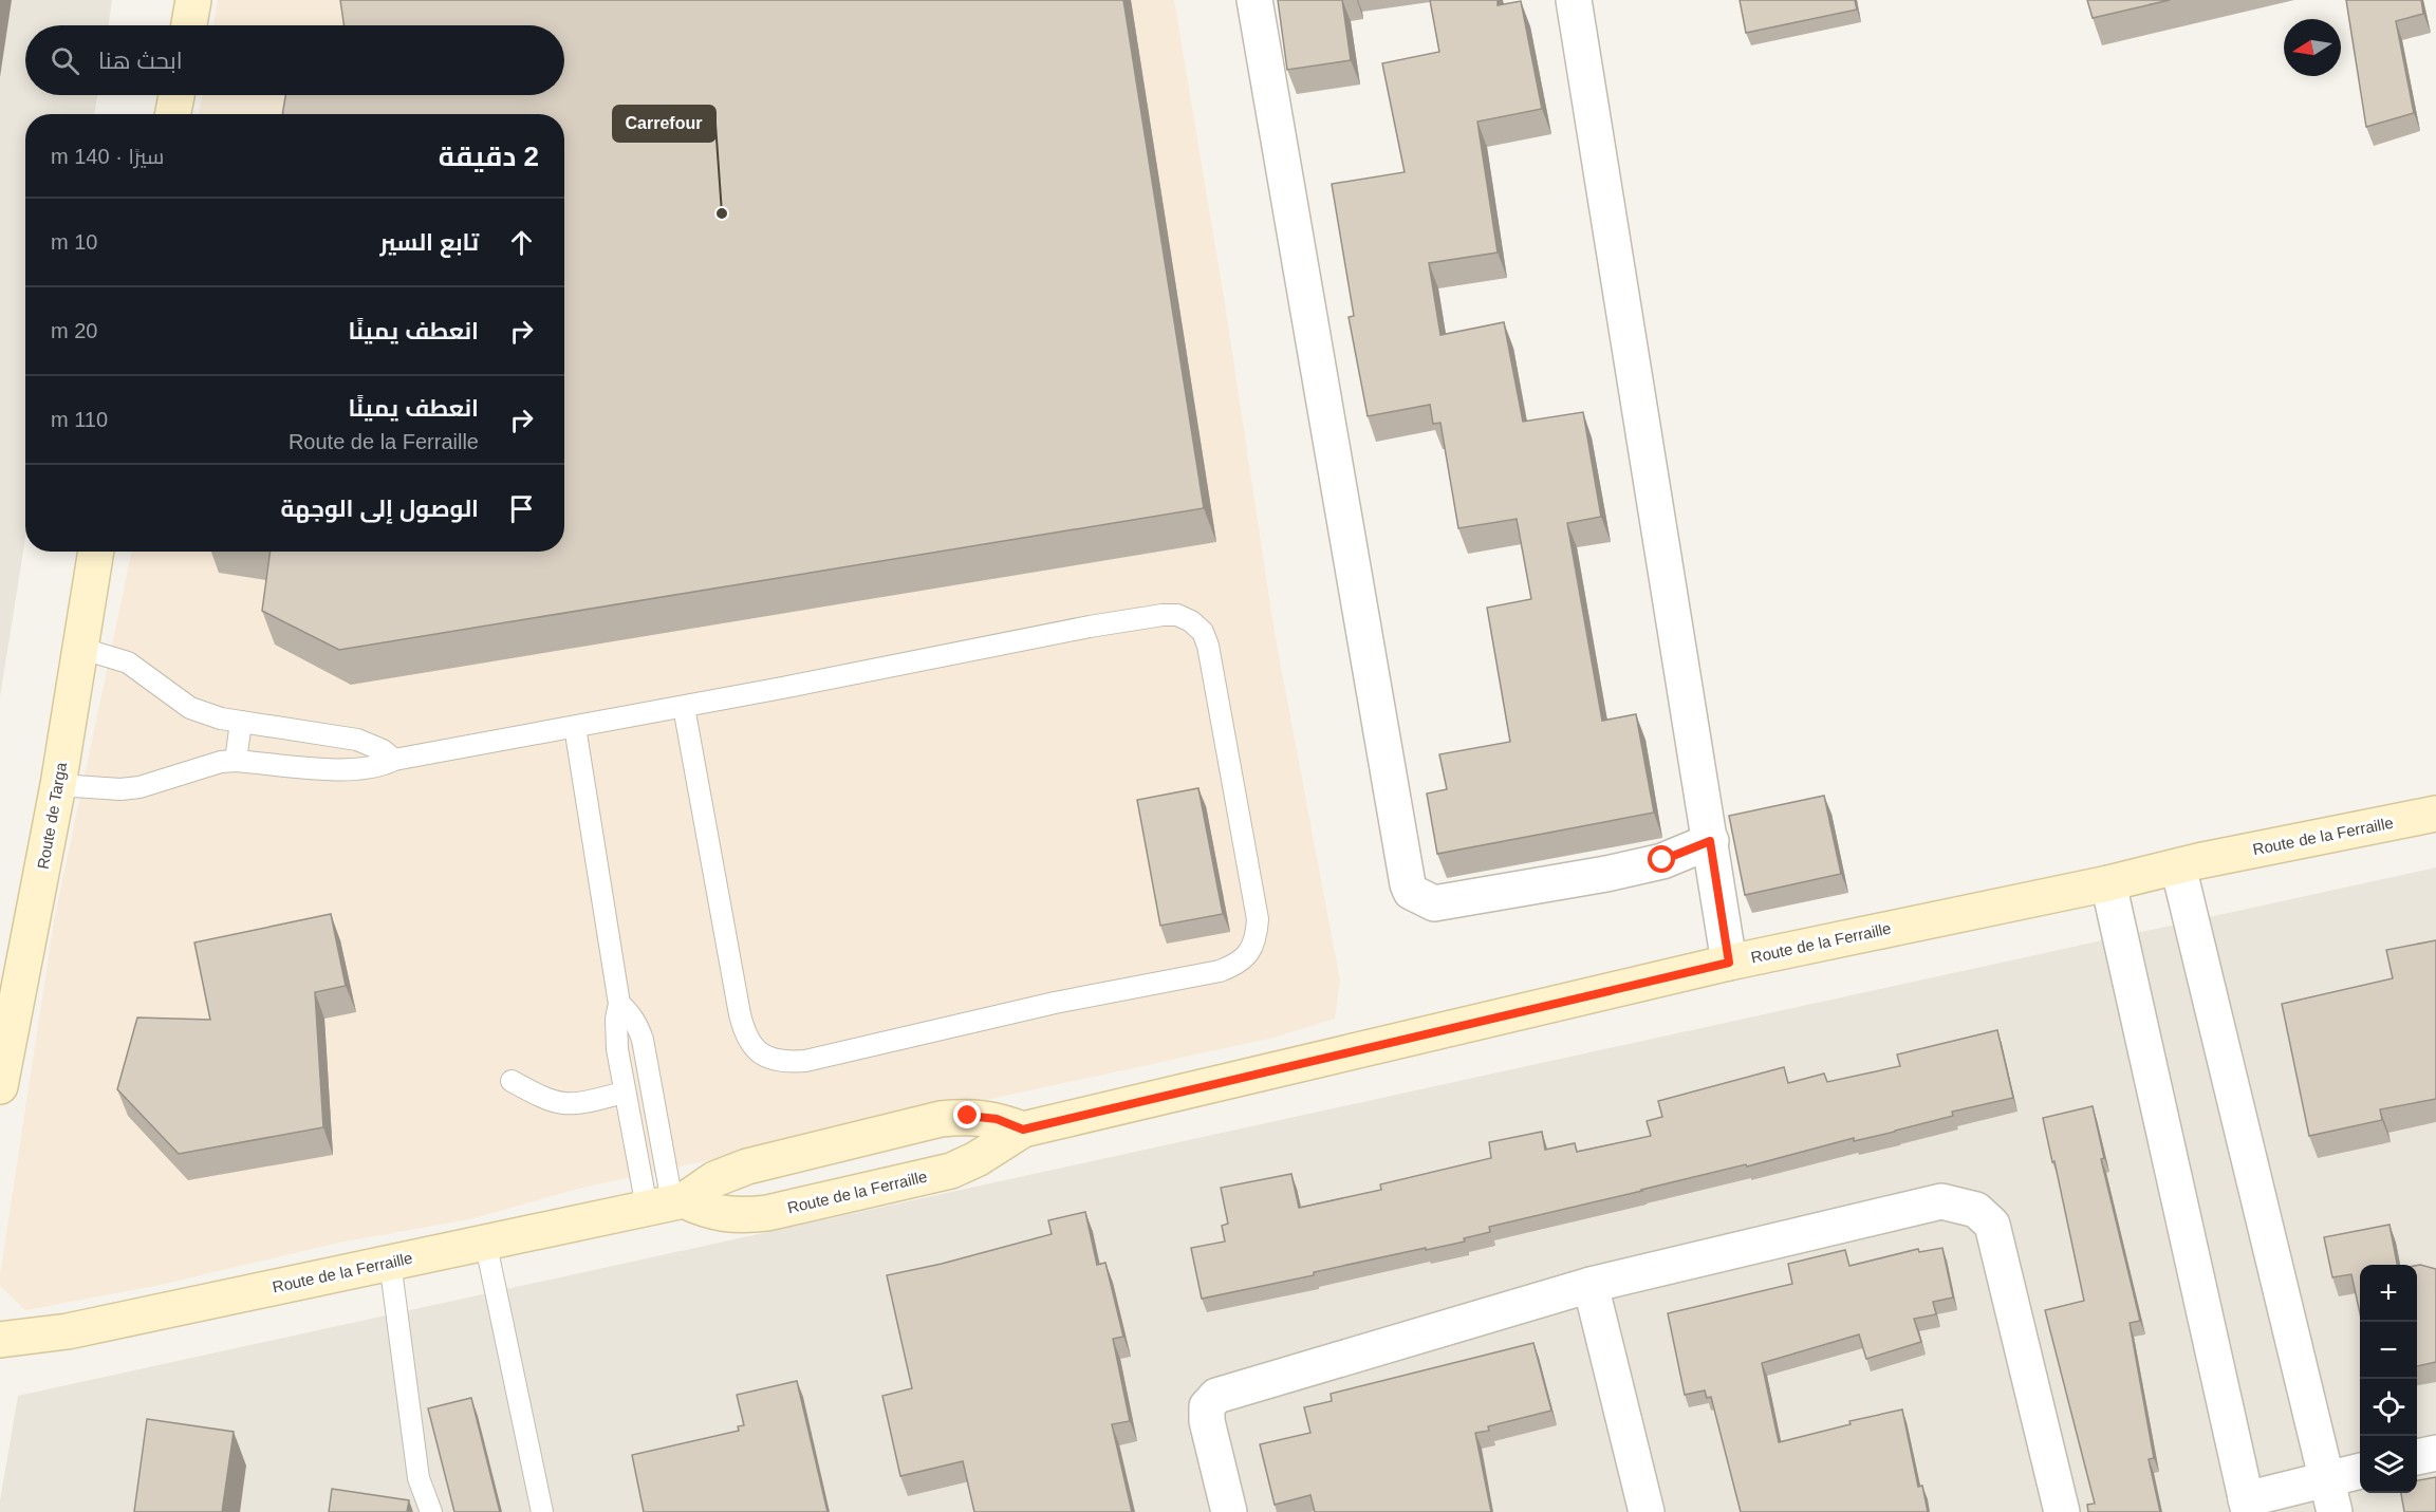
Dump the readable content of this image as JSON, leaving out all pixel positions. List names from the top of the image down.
{
  "streets": {
    "street": ["Route de Targa", "Route de la Ferraille"]
  },
  "places": ["Carrefour"],
  "north": "left",
  "page": {
    "search": "ابحث هنا",
    "heading": ["2 دقيقة", "سيرًا · 140 m"],
    "list": [
      ["تابع السير", "10 m"],
      ["انعطف يمينًا", "20 m"],
      ["انعطف يمينًا", "Route de la Ferraille", "110 m"],
      "الوصول إلى الوجهة"
    ],
    "map_buttons": ["+", "−"]
  }
}
